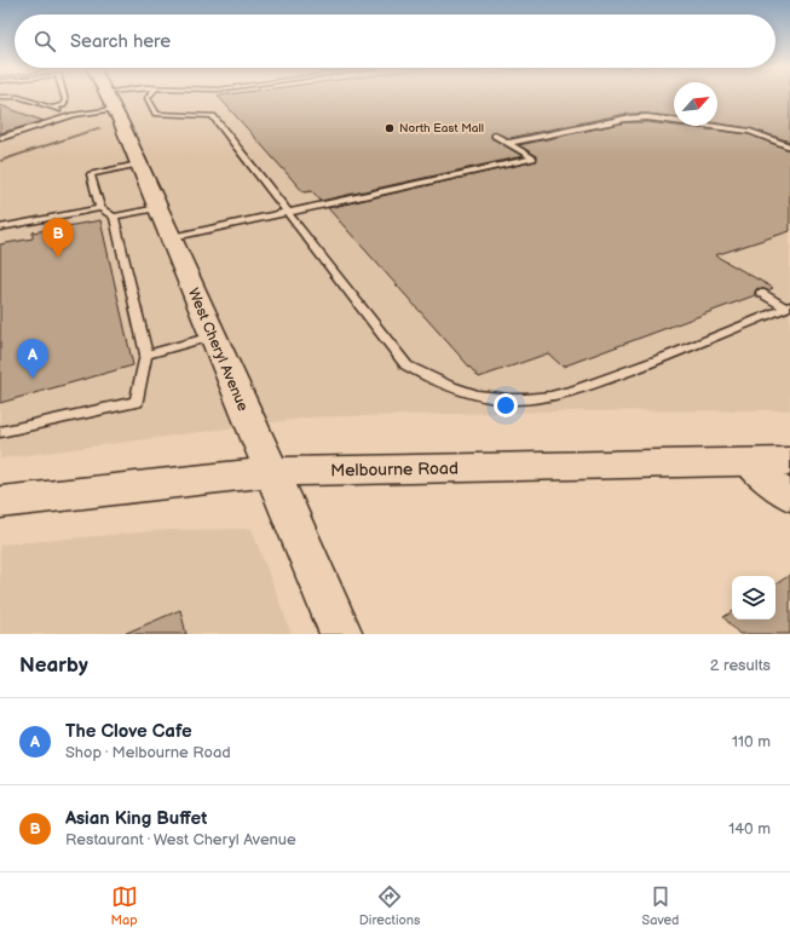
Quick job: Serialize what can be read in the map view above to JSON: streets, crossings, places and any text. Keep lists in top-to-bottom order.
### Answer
{
  "streets": {
    "street": ["West Cheryl Avenue", "Melbourne Road"]
  },
  "crossings": [
    ["West Cheryl Avenue", "Melbourne Road"]
  ],
  "places": ["North East Mall"],
  "north": "top right",
  "page": {
    "search": "Search here",
    "pins": ["B", "A"],
    "heading": ["Nearby", "2 results"],
    "list": [
      {
        "mark": "A",
        "name": "The Clove Cafe",
        "note": "Shop · Melbourne Road",
        "value": "110 m"
      },
      {
        "mark": "B",
        "name": "Asian King Buffet",
        "note": "Restaurant · West Cheryl Avenue",
        "value": "140 m"
      }
    ],
    "nav": ["Map", "Directions", "Saved"]
  }
}
